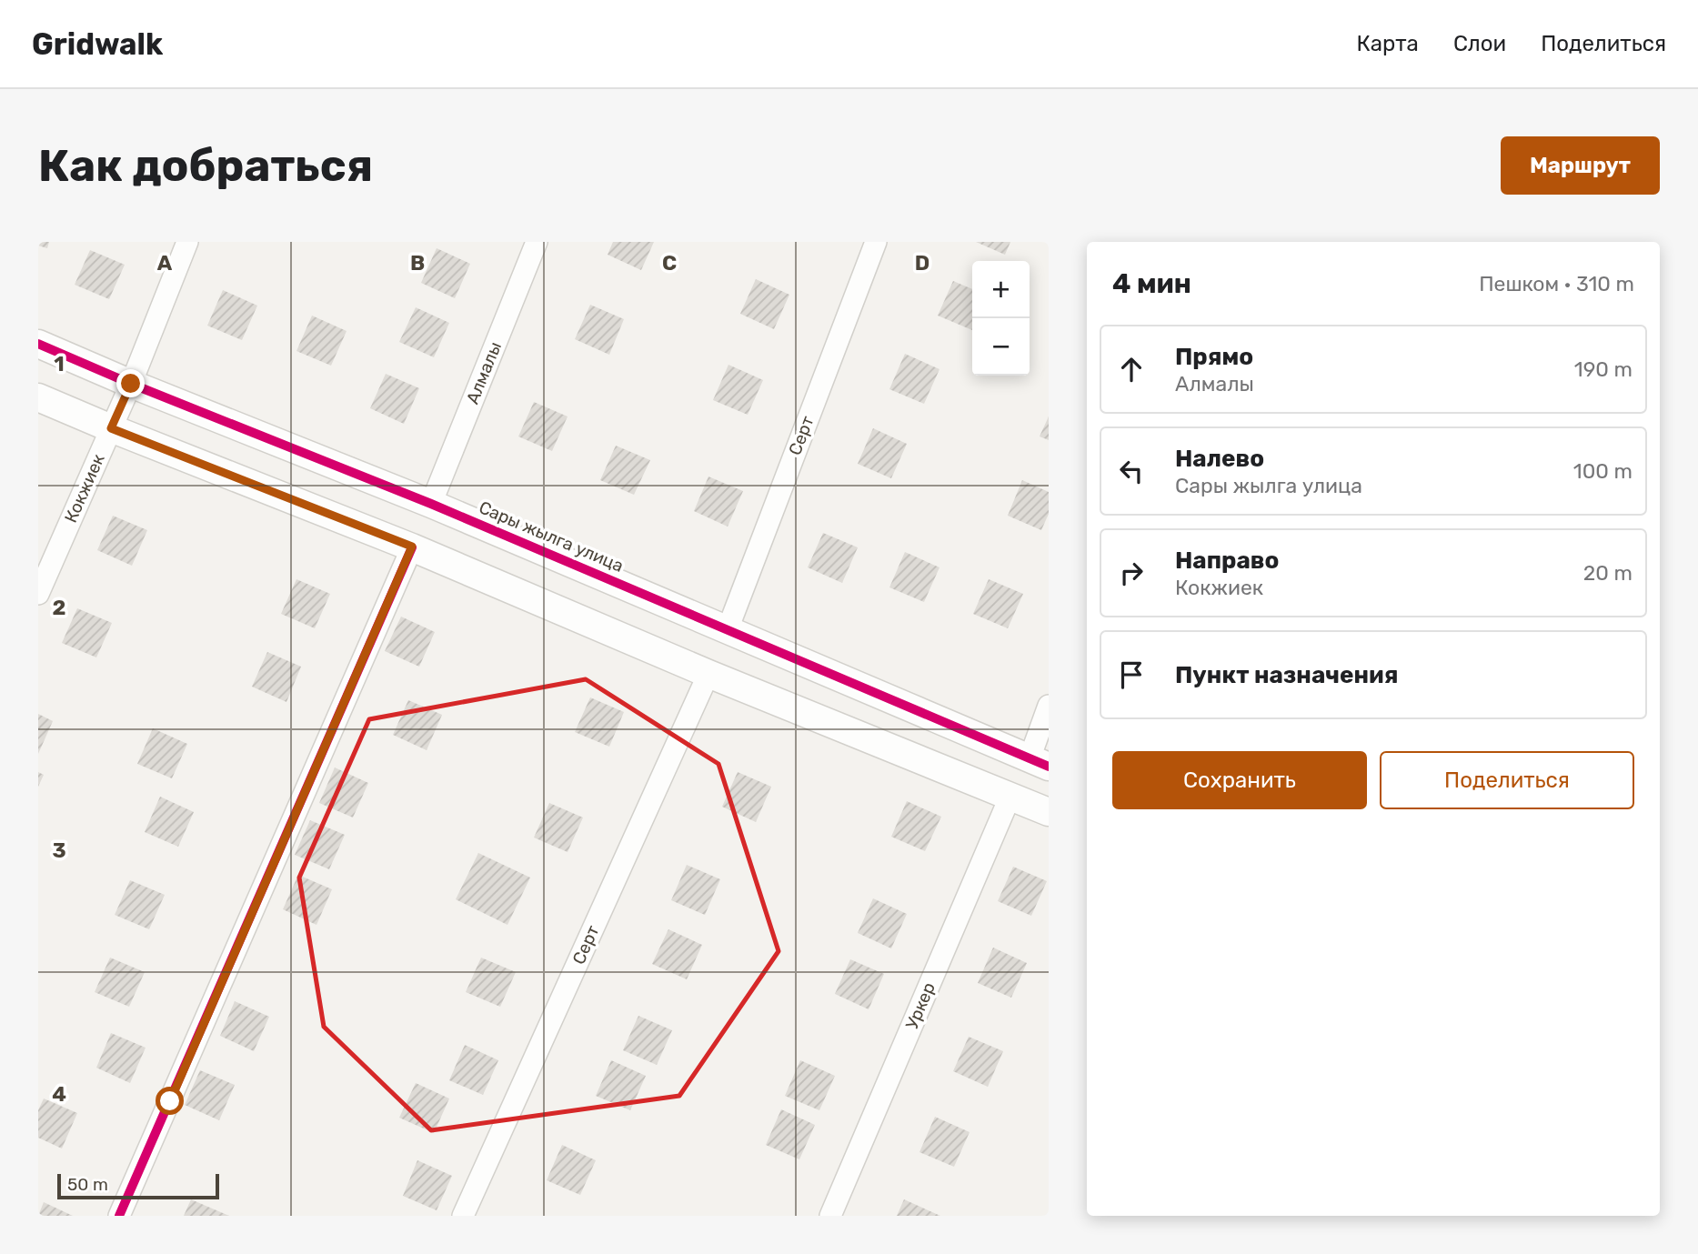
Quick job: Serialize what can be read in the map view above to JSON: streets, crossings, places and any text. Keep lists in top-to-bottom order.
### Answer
{
  "streets": {
    "street": [
      "Алмалы",
      "Серт",
      "Кокжиек",
      "Сары жылга улица",
      "Уркер"
    ]
  },
  "crossings": [
    ["Алмалы", "Сары жылга улица"],
    ["Серт", "Сары жылга улица"],
    ["Кокжиек", "Сары жылга улица"]
  ],
  "scale_bar": "50 m",
  "page": {
    "header": "Gridwalk",
    "nav": ["Карта", "Слои", "Поделиться"],
    "buttons": [
      "Маршрут",
      ["Сохранить", "Поделиться"]
    ],
    "title": "Как добраться",
    "heading": ["4 мин", "Пешком · 310 m"],
    "map_buttons": ["+", "−"],
    "list": [
      ["Прямо", "Алмалы", "190 m"],
      ["Налево", "Сары жылга улица", "100 m"],
      ["Направо", "Кокжиек", "20 m"],
      "Пункт назначения"
    ],
    "scale": "50 m"
  },
  "grid": {
    "columns": [
      "A",
      "B",
      "C",
      "D"
    ],
    "rows": [
      "1",
      "2",
      "3",
      "4"
    ]
  }
}
